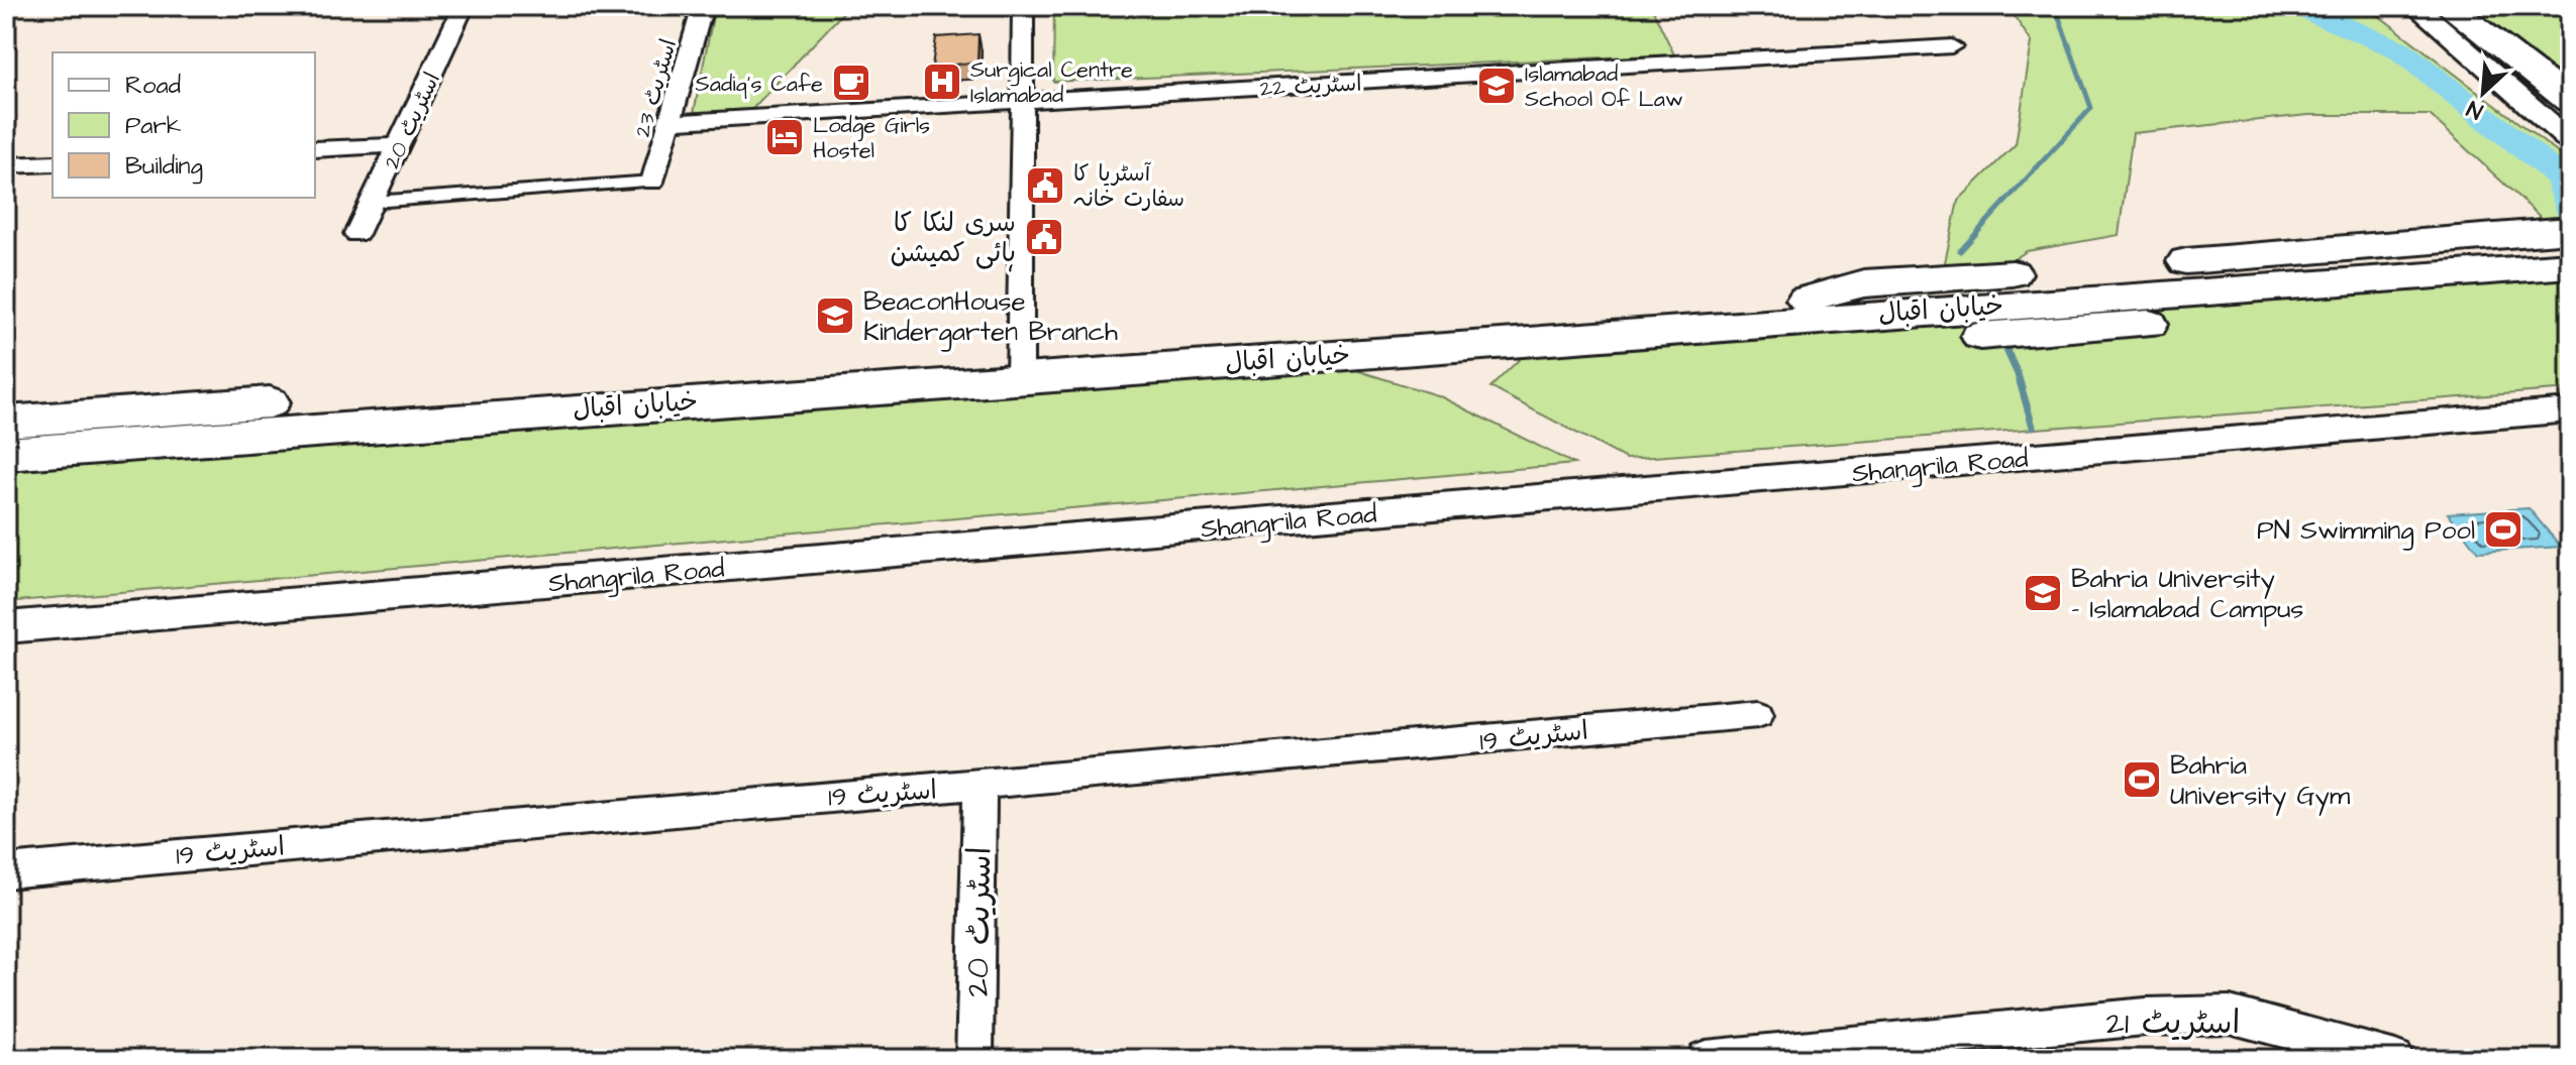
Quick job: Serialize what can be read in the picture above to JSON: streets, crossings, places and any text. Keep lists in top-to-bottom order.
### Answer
{
  "streets": {
    "main road": ["خیابان اقبال"],
    "street": [
      "اسٹریٹ 22",
      "اسٹریٹ 23",
      "اسٹریٹ 20",
      "Shangrila Road",
      "اسٹریٹ 19",
      "اسٹریٹ 21"
    ]
  },
  "crossings": [
    ["اسٹریٹ 22", "اسٹریٹ 23"],
    ["اسٹریٹ 20", "اسٹریٹ 19"]
  ],
  "places": {
    "hospital": ["Surgical Centre Islamabad"],
    "cafe": ["Sadiq's Cafe"],
    "school or university": ["Islamabad School Of Law", "BeaconHouse Kindergarten Branch", "Bahria University - Islamabad Campus"],
    "hotel": ["Lodge Girls Hostel"],
    "public building": ["آسٹریا کا سفارت خانہ", "سری لنکا کا ہائی کمیشن"],
    "sports": ["PN Swimming Pool", "Bahria University Gym"]
  },
  "legend": ["Road", "Park", "Building"],
  "north": "bottom left"
}
